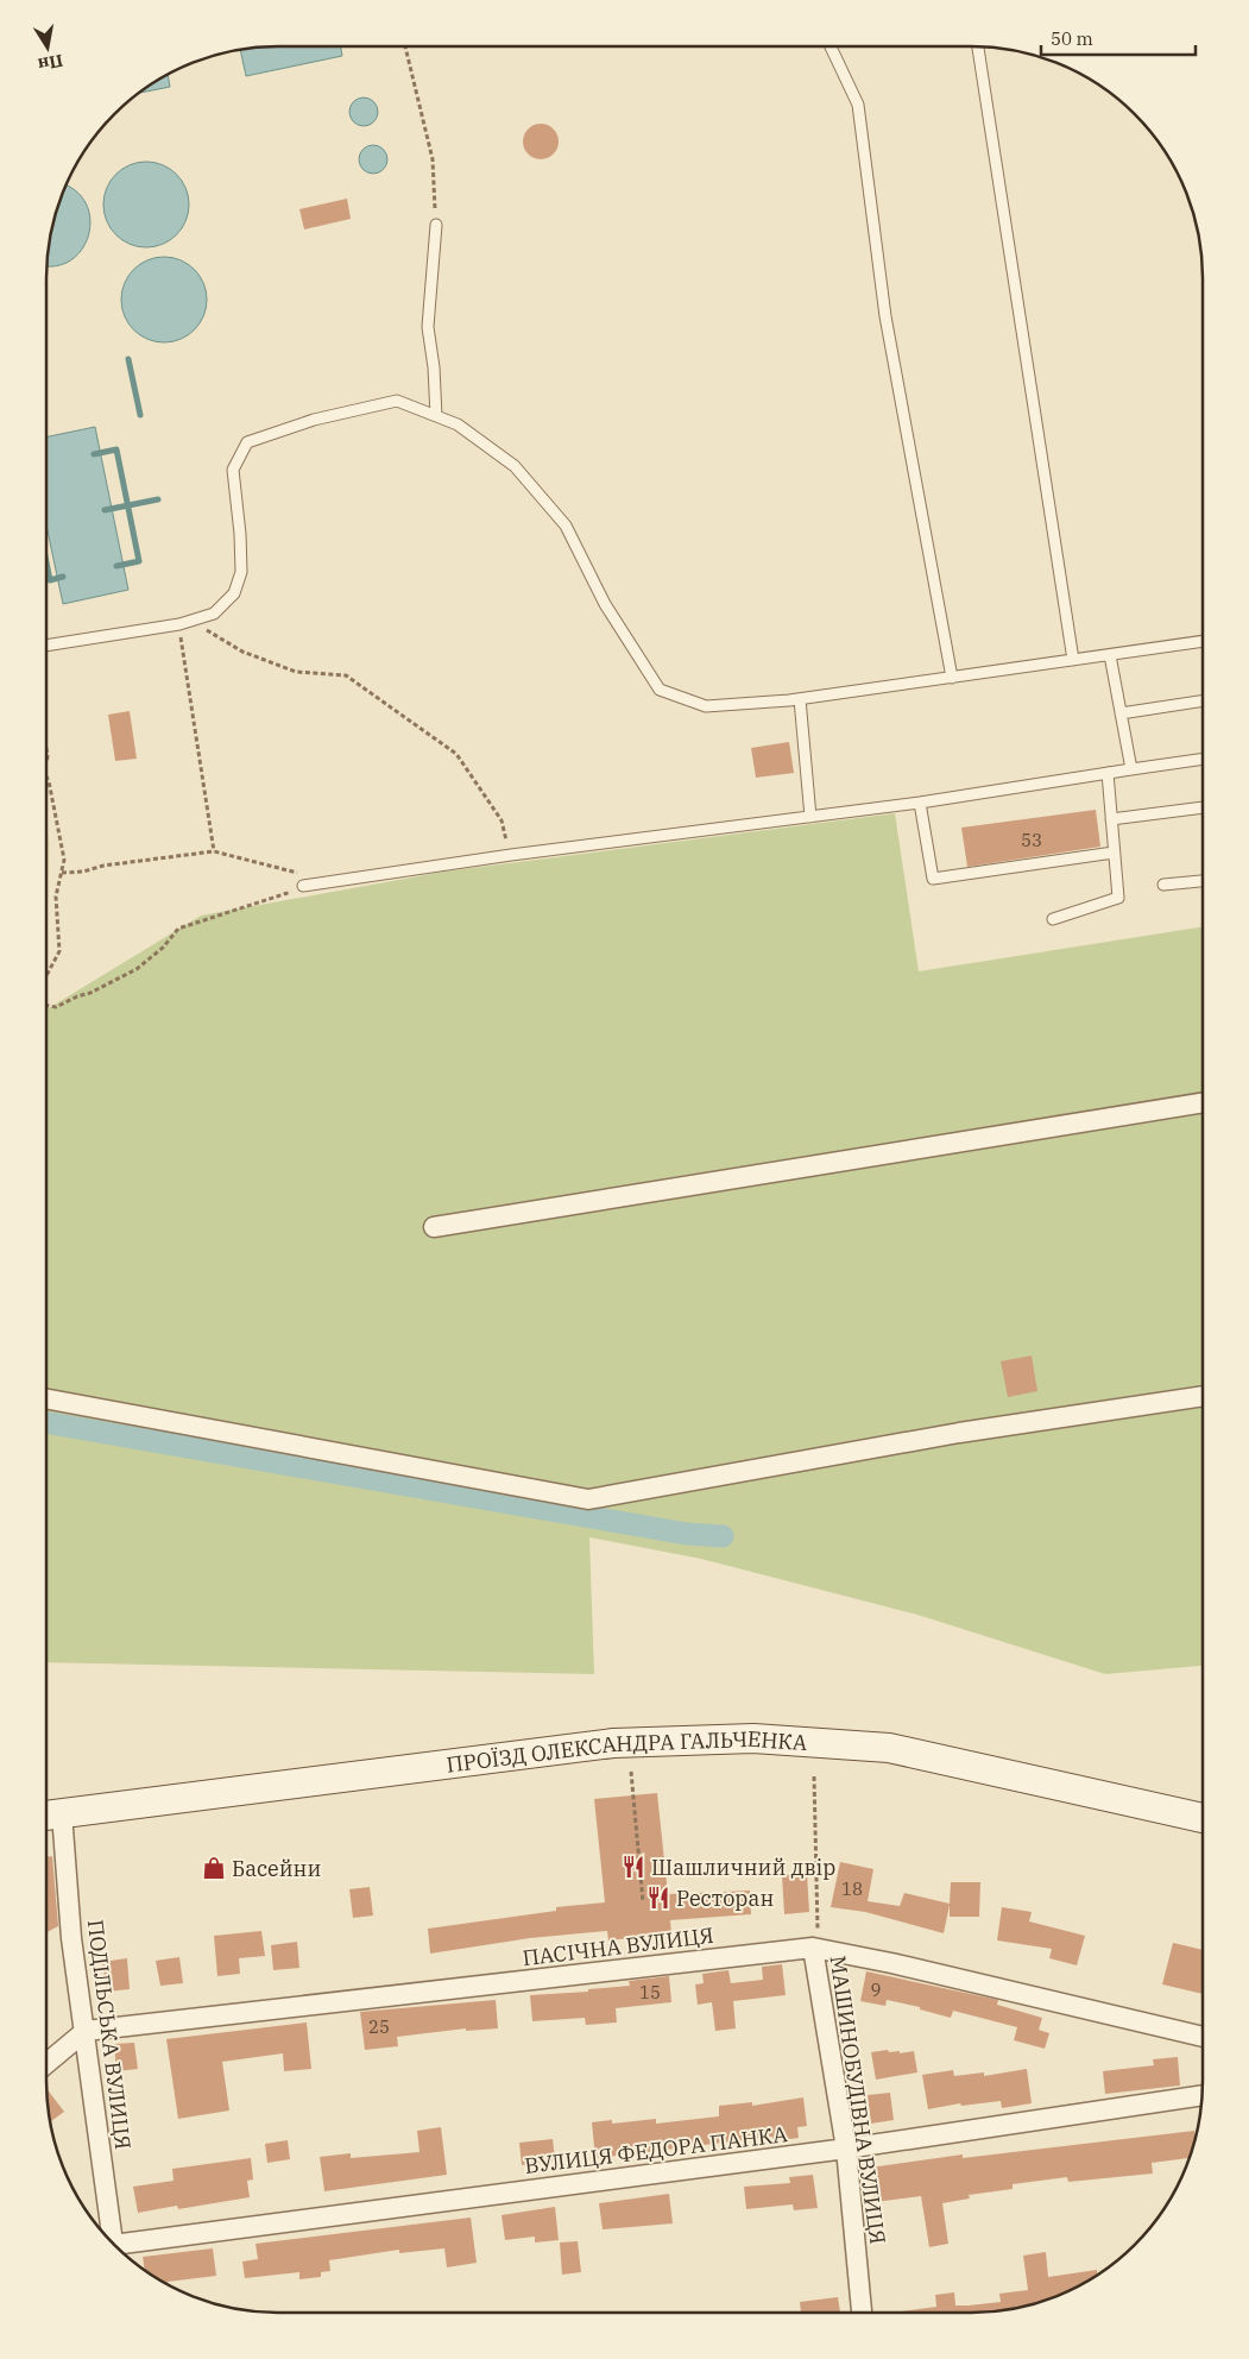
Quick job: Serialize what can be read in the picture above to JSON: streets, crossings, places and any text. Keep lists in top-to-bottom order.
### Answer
{
  "streets": {
    "main road": ["ПРОЇЗД ОЛЕКСАНДРА ГАЛЬЧЕНКА"],
    "street": [
      "ПАСІЧНА ВУЛИЦЯ",
      "ПОДІЛЬСЬКА ВУЛИЦЯ",
      "МАШИНОБУДІВНА ВУЛИЦЯ",
      "ВУЛИЦЯ ФЕДОРА ПАНКА"
    ]
  },
  "crossings": [
    ["ПРОЇЗД ОЛЕКСАНДРА ГАЛЬЧЕНКА", "ПОДІЛЬСЬКА ВУЛИЦЯ"],
    ["ПАСІЧНА ВУЛИЦЯ", "ПОДІЛЬСЬКА ВУЛИЦЯ"],
    ["ПАСІЧНА ВУЛИЦЯ", "МАШИНОБУДІВНА ВУЛИЦЯ"],
    ["МАШИНОБУДІВНА ВУЛИЦЯ", "ВУЛИЦЯ ФЕДОРА ПАНКА"]
  ],
  "places": {
    "restaurant": ["Шашличний двір", "Ресторан"],
    "shop": ["Басейни"]
  },
  "house_numbers": [
    "53",
    "18",
    "9",
    "15",
    "25"
  ],
  "scale_bar": "50 m",
  "north": "bottom"
}
